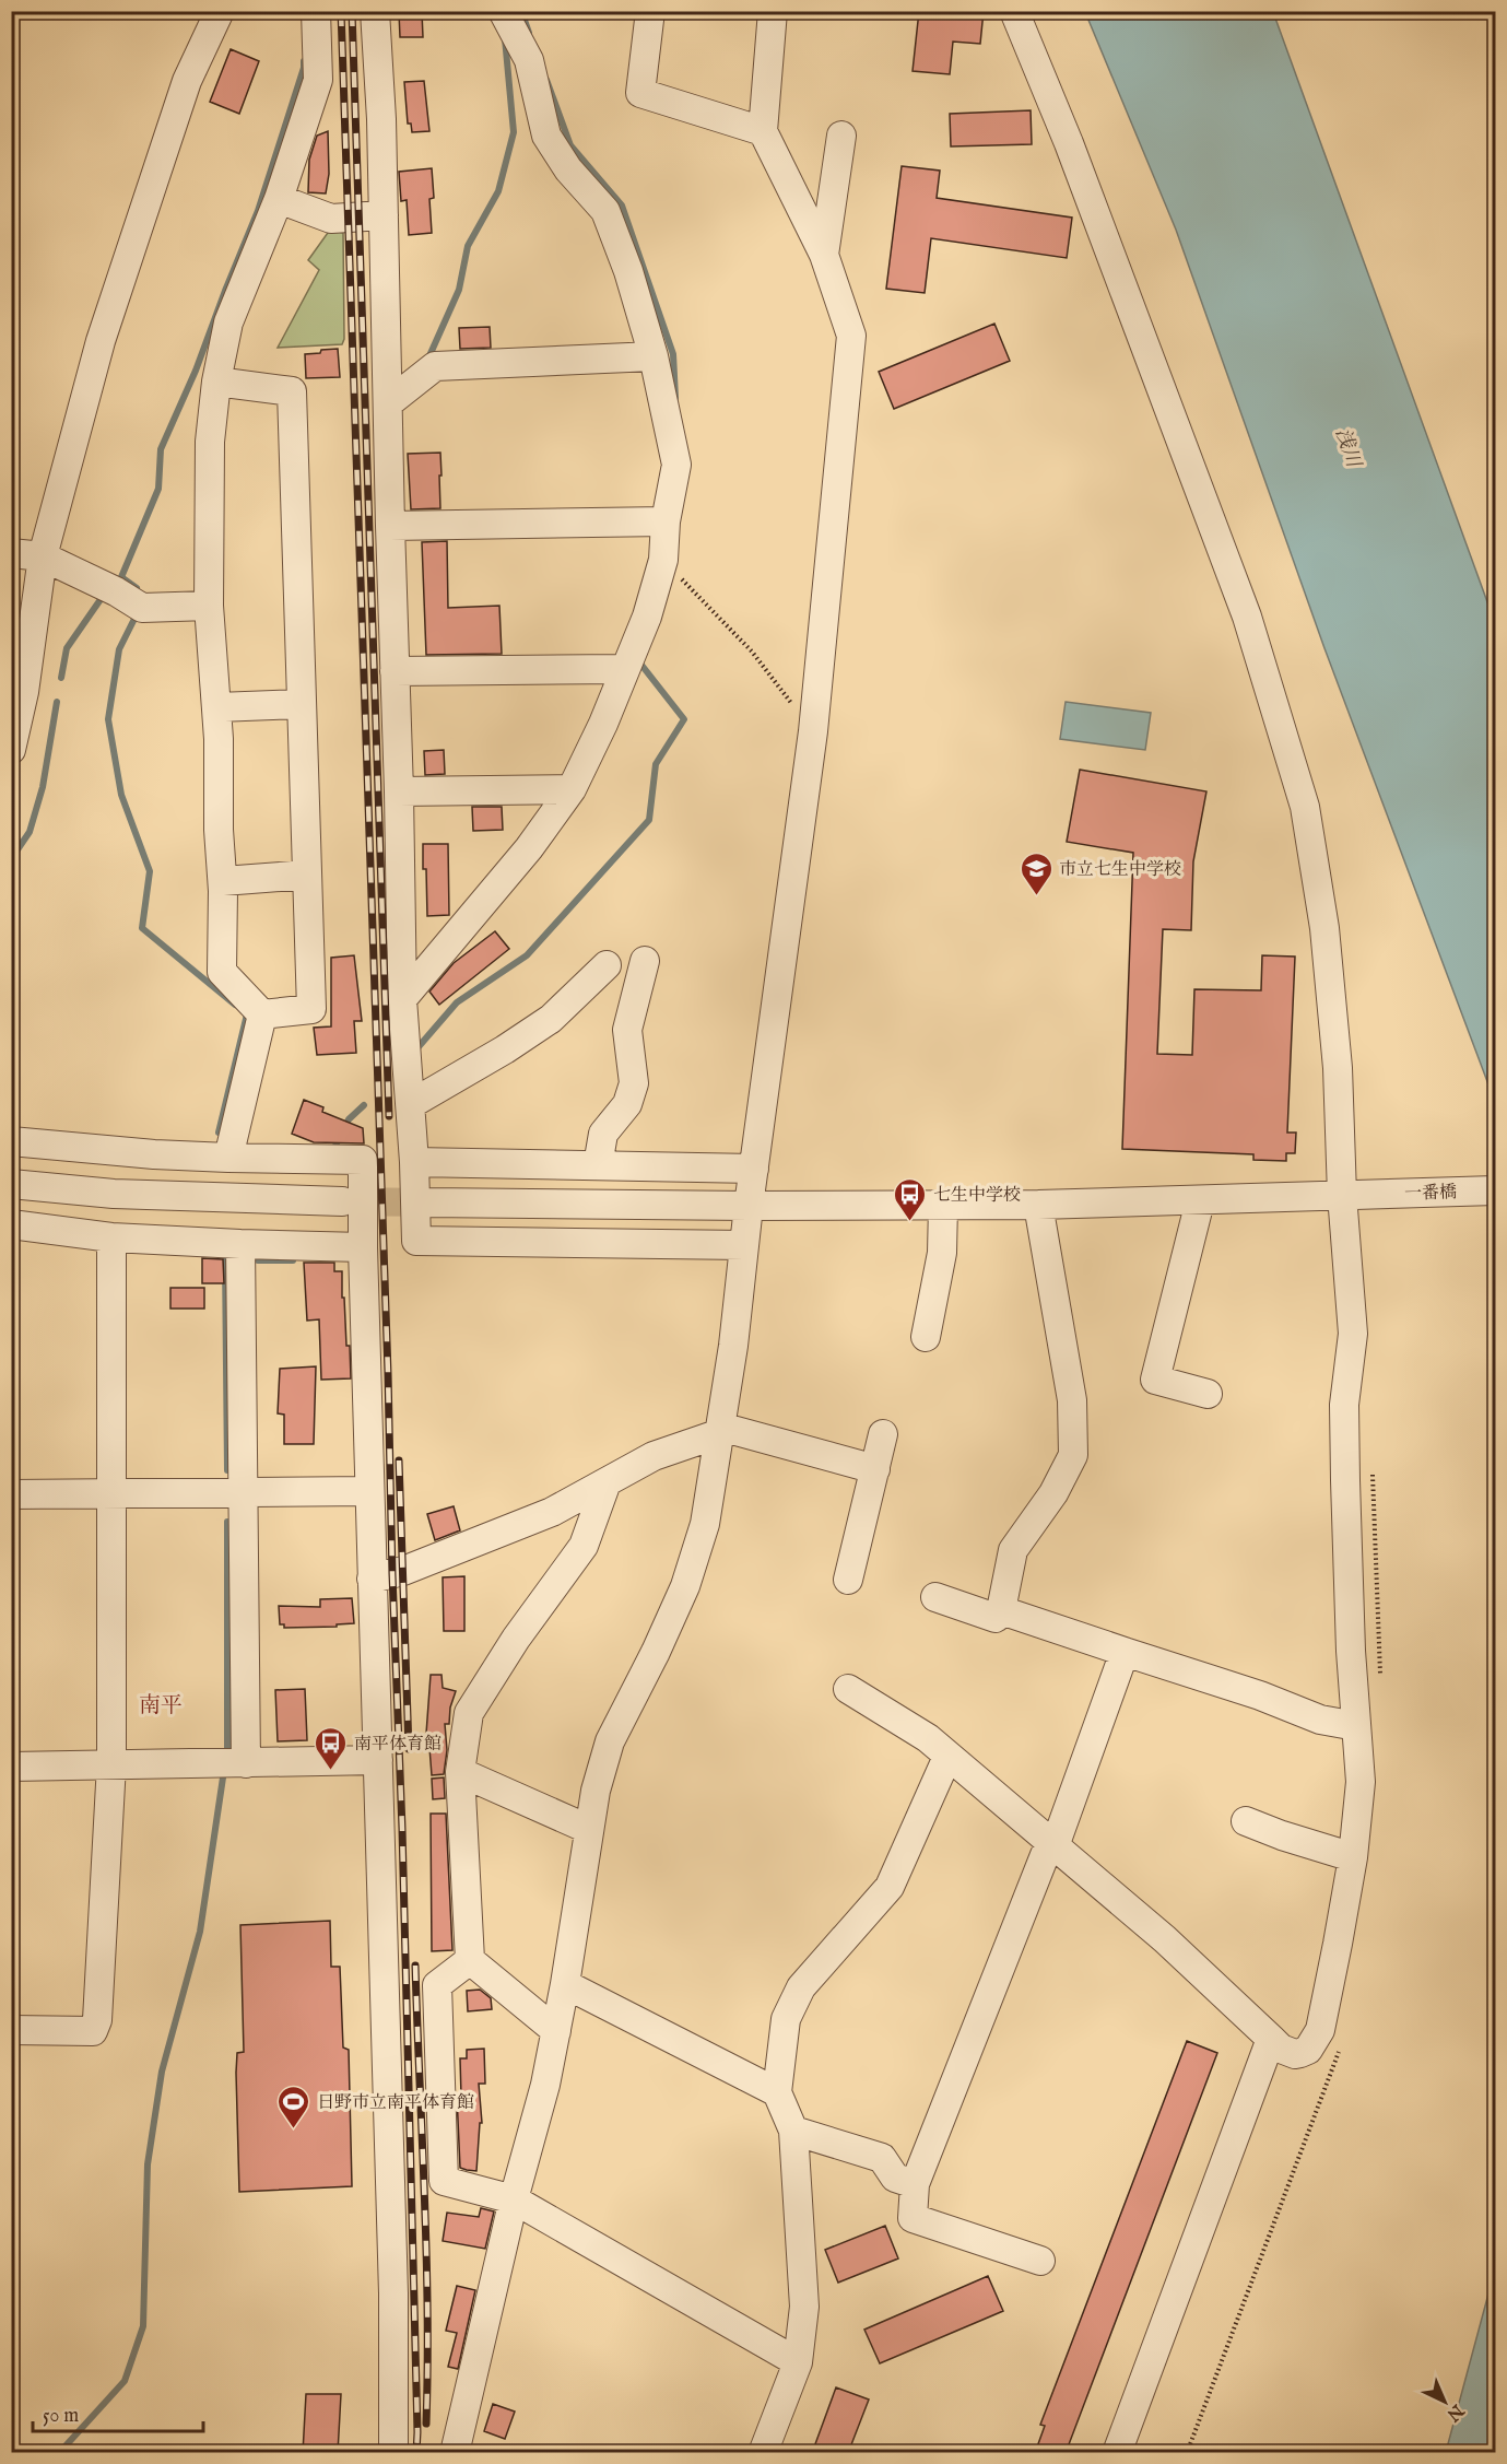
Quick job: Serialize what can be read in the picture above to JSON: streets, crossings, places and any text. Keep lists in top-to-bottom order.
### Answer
{
  "streets": {
    "street": ["一番橋"]
  },
  "districts": ["南平"],
  "water": ["浅川"],
  "places": {
    "school or university": ["市立七生中学校"],
    "bus stop": ["七生中学校", "南平体育館"],
    "sports": ["日野市立南平体育館"]
  },
  "scale_bar": "50 m",
  "north": "bottom right"
}
